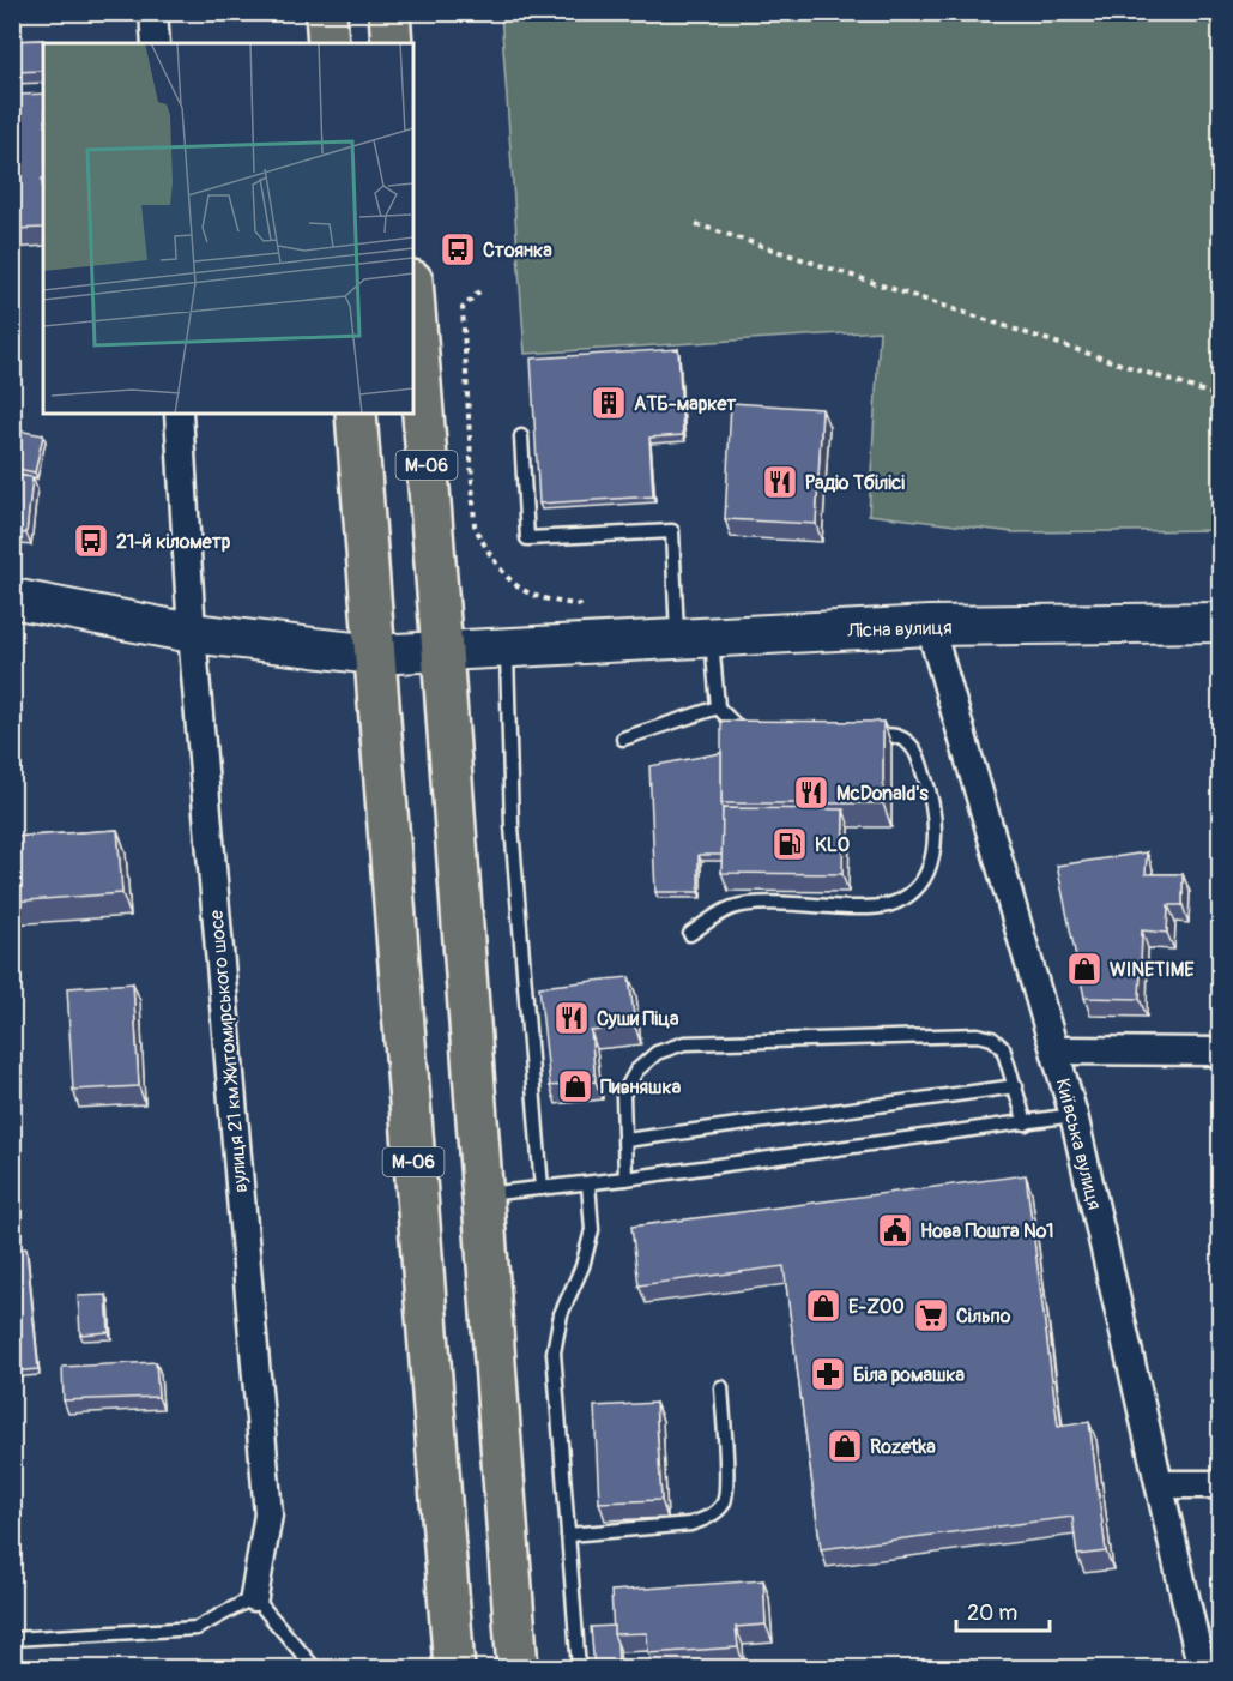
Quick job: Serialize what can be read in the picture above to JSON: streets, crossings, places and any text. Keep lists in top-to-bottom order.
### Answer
{
  "streets": {
    "highway": ["М-06"],
    "main road": ["Лісна вулиця"],
    "street": ["вулиця 21 км Житомирського шосе", "Київська вулиця"]
  },
  "crossings": [
    ["М-06", "Лісна вулиця"],
    ["Лісна вулиця", "вулиця 21 км Житомирського шосе"],
    ["Лісна вулиця", "Київська вулиця"]
  ],
  "places": {
    "bus stop": ["Стоянка", "21-й кілометр"],
    "building": ["АТБ-маркет"],
    "restaurant": ["Радіо Тбілісі", "McDonald's", "Суши Піца"],
    "fuel station": ["KLO"],
    "shop": [
      "WINETIME",
      "Пивняшка",
      "E-ZOO",
      "Rozetka"
    ],
    "public building": ["Нова Пошта №1"],
    "supermarket": ["Сільпо"],
    "pharmacy": ["Біла ромашка"]
  },
  "scale_bar": "20 m"
}
